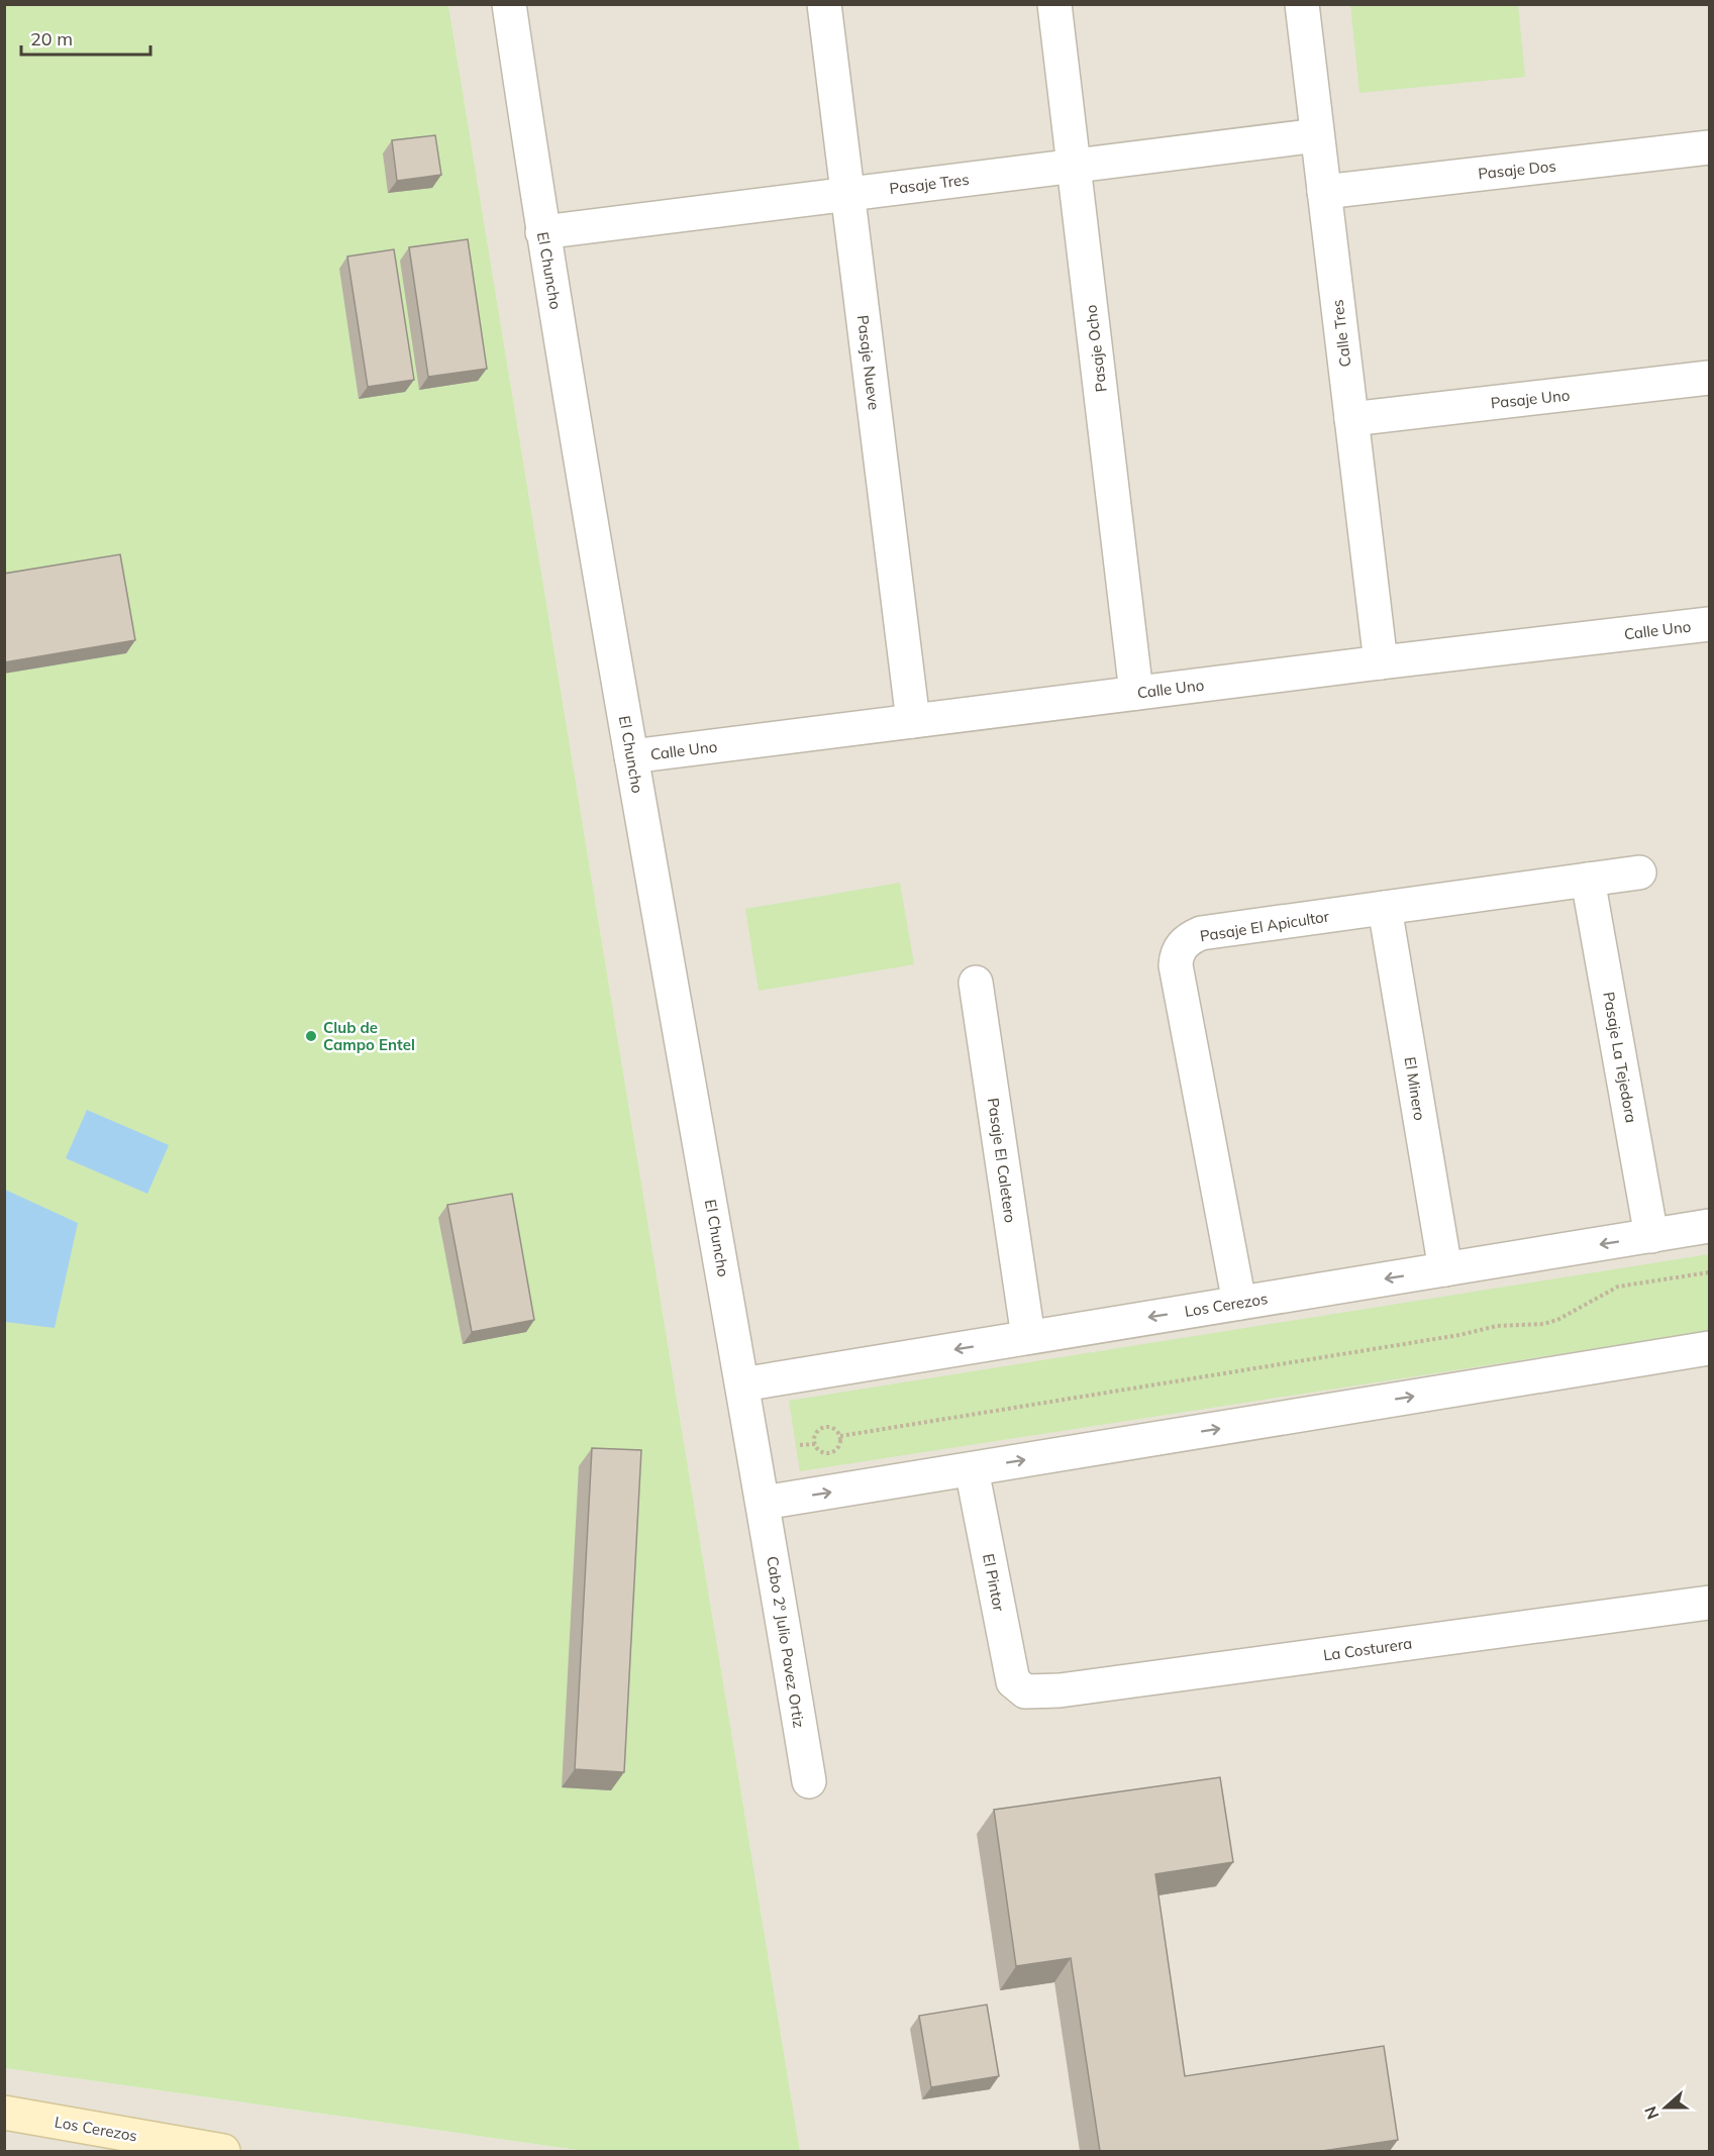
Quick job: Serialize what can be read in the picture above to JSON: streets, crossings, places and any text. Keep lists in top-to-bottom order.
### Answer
{
  "streets": {
    "street": [
      "Pasaje Dos",
      "Pasaje Tres",
      "El Chuncho",
      "Calle Tres",
      "Pasaje Ocho",
      "Pasaje Nueve",
      "Pasaje Uno",
      "Calle Uno",
      "Pasaje El Apicultor",
      "Pasaje La Tejedora",
      "El Minero",
      "Pasaje El Caletero",
      "Los Cerezos",
      "El Pintor",
      "Cabo 2º Julio Pavez Ortiz",
      "La Costurera"
    ]
  },
  "crossings": [
    ["Pasaje Dos", "Calle Tres"],
    ["Pasaje Tres", "El Chuncho"],
    ["Pasaje Tres", "Calle Tres"],
    ["Pasaje Tres", "Pasaje Ocho"],
    ["Pasaje Tres", "Pasaje Nueve"],
    ["El Chuncho", "Calle Uno"],
    ["El Chuncho", "Los Cerezos"],
    ["El Chuncho", "Cabo 2º Julio Pavez Ortiz"],
    ["Calle Tres", "Pasaje Uno"],
    ["Calle Tres", "Calle Uno"],
    ["Pasaje Ocho", "Calle Uno"],
    ["Pasaje Nueve", "Calle Uno"],
    ["Pasaje El Apicultor", "Pasaje La Tejedora"],
    ["Pasaje El Apicultor", "El Minero"],
    ["Pasaje El Apicultor", "Los Cerezos"],
    ["Pasaje La Tejedora", "Los Cerezos"],
    ["El Minero", "Los Cerezos"],
    ["Pasaje El Caletero", "Los Cerezos"],
    ["El Pintor", "La Costurera"]
  ],
  "places": ["Club de Campo Entel"],
  "scale_bar": "20 m",
  "north": "left"
}
